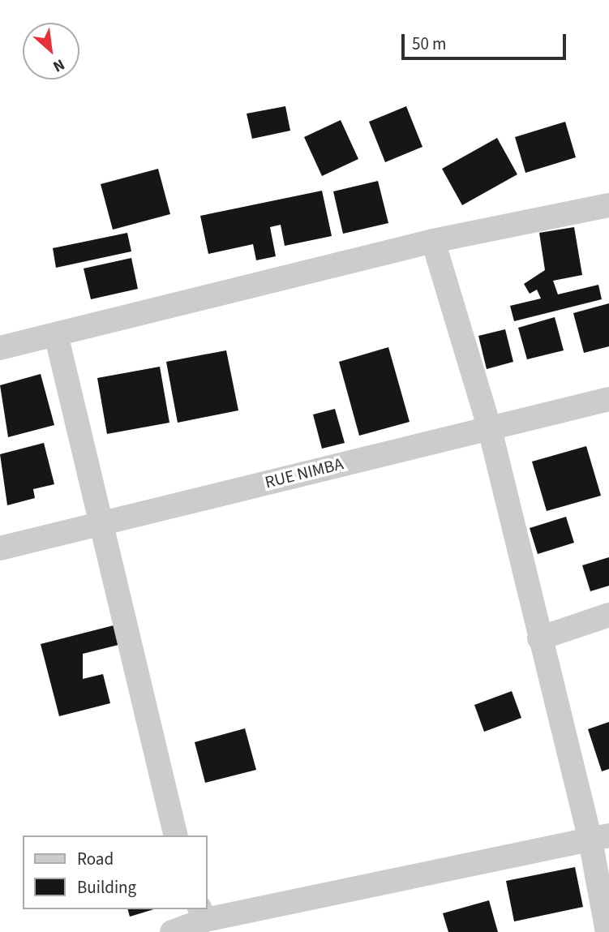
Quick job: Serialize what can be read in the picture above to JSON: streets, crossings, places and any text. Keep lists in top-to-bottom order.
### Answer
{
  "streets": {
    "street": ["RUE NIMBA"]
  },
  "legend": ["Road", "Building"],
  "scale_bar": "50 m",
  "north": "bottom right"
}
